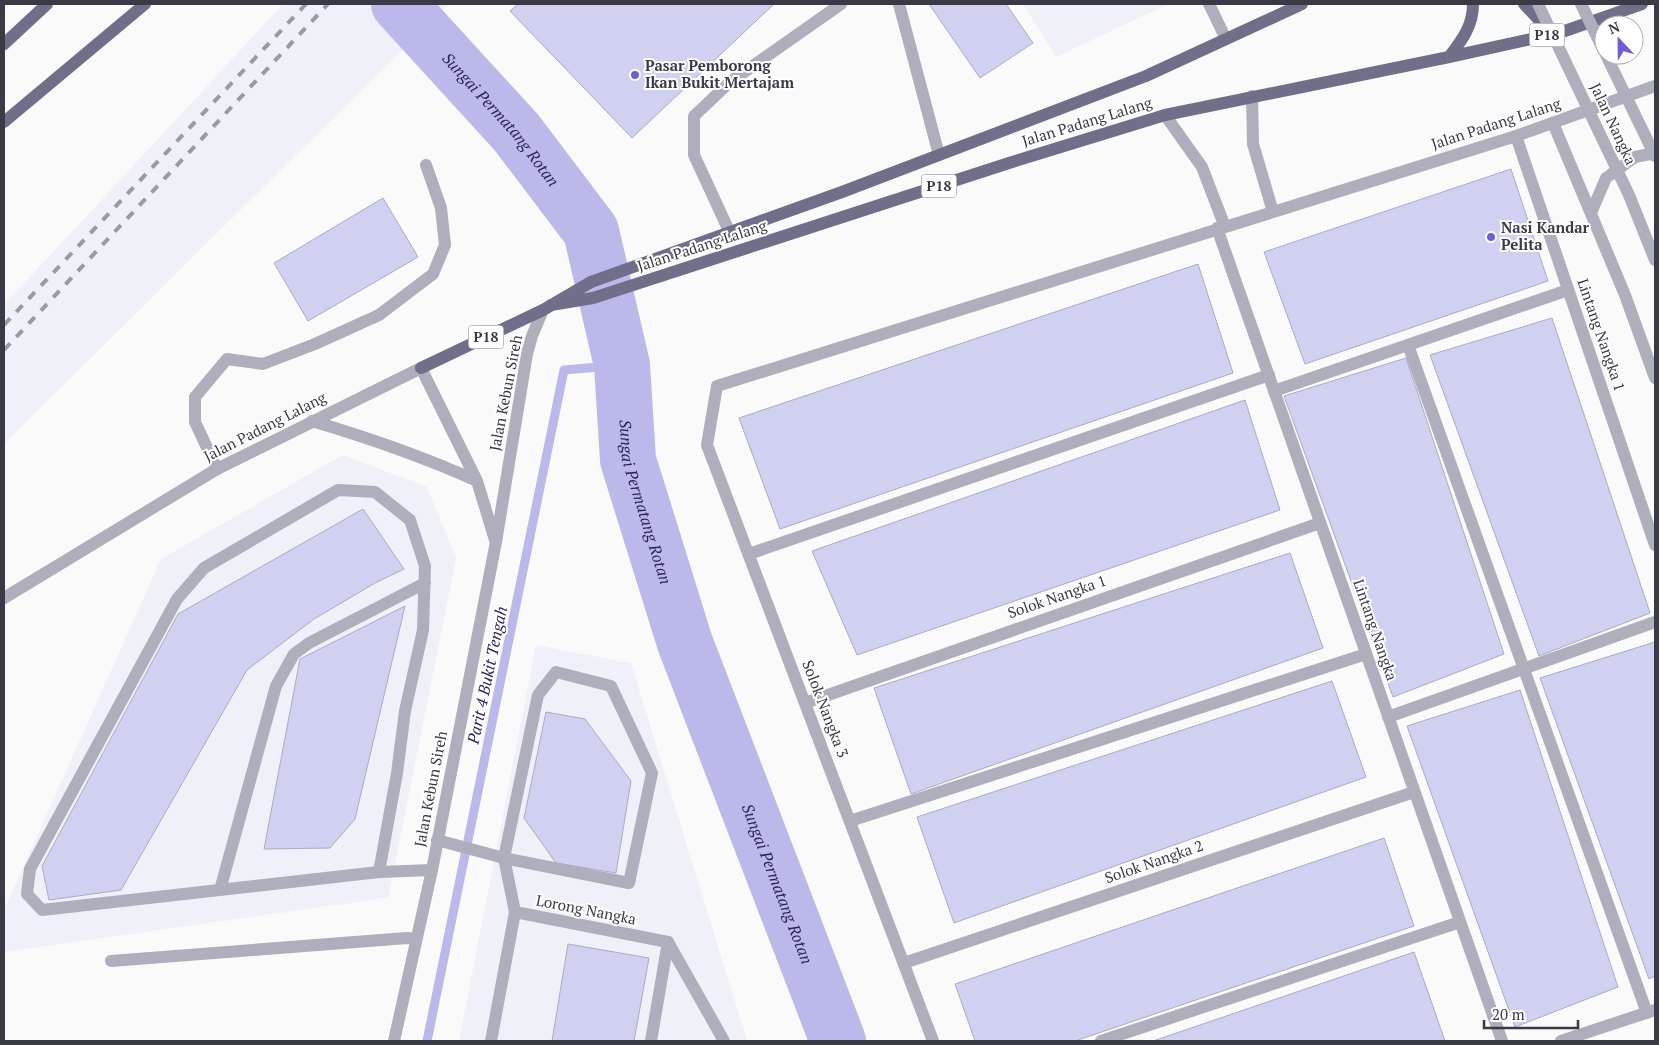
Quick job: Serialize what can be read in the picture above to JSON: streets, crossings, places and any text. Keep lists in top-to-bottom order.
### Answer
{
  "streets": {
    "main road": ["P18", "Jalan Padang Lalang"],
    "street": [
      "Jalan Nangka",
      "Lintang Nangka 1",
      "Jalan Kebun Sireh",
      "Solok Nangka 1",
      "Lintang Nangka",
      "Solok Nangka 3",
      "Solok Nangka 2",
      "Lorong Nangka"
    ]
  },
  "crossings": [
    ["Jalan Padang Lalang", "Lintang Nangka 1"],
    ["Jalan Padang Lalang", "Jalan Kebun Sireh"],
    ["Jalan Padang Lalang", "Lintang Nangka"],
    ["Jalan Padang Lalang", "Solok Nangka 3"],
    ["Solok Nangka 1", "Lintang Nangka"],
    ["Solok Nangka 1", "Solok Nangka 3"],
    ["Lintang Nangka", "Solok Nangka 2"],
    ["Solok Nangka 3", "Solok Nangka 2"]
  ],
  "water": ["Sungai Permatang Rotan", "Parit 4 Bukit Tengah"],
  "places": ["Pasar Pemborong Ikan Bukit Mertajam", "Nasi Kandar Pelita"],
  "scale_bar": "20 m",
  "north": "top"
}
